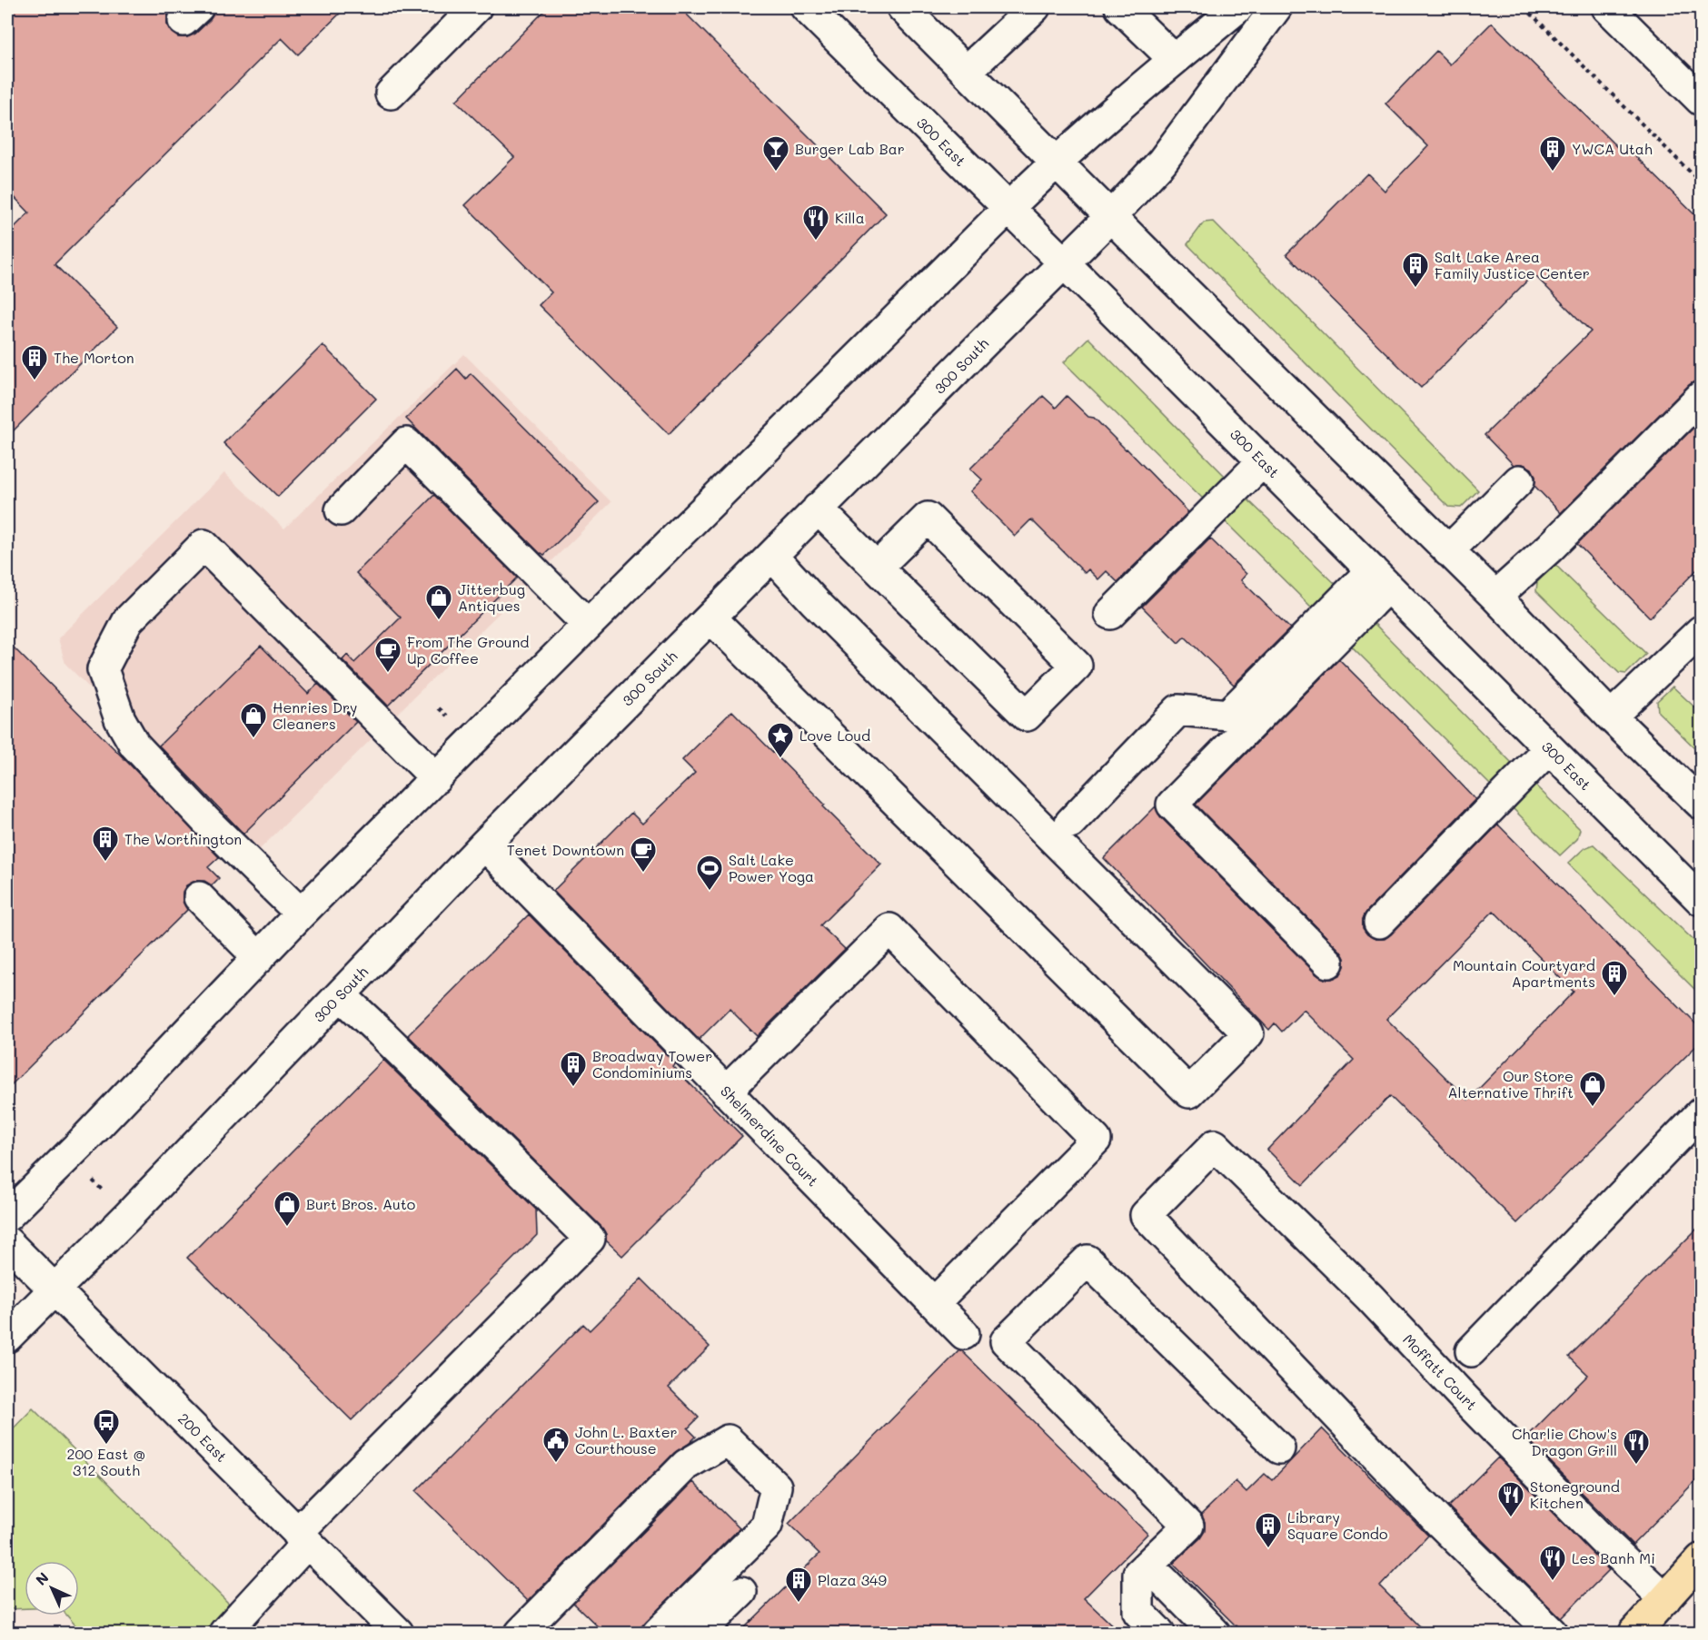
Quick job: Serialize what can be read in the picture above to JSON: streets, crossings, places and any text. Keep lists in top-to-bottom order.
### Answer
{
  "streets": {
    "street": [
      "300 East",
      "300 South",
      "Shelmerdine Court",
      "Moffatt Court",
      "200 East"
    ]
  },
  "crossings": [
    ["300 East", "300 South"],
    ["300 South", "Shelmerdine Court"],
    ["300 South", "200 East"]
  ],
  "places": {
    "bar": ["Burger Lab Bar"],
    "building": [
      "YWCA Utah",
      "Salt Lake Area Family Justice Center",
      "The Morton",
      "The Worthington",
      "Mountain Courtyard Apartments",
      "Broadway Tower Condominiums",
      "Library Square Condo",
      "Plaza 349"
    ],
    "restaurant": [
      "Killa",
      "Charlie Chow's Dragon Grill",
      "Stoneground Kitchen",
      "Les Banh Mi"
    ],
    "shop": [
      "Jitterbug Antiques",
      "Henries Dry Cleaners",
      "Our Store Alternative Thrift",
      "Burt Bros. Auto"
    ],
    "cafe": ["From The Ground Up Coffee", "Tenet Downtown"],
    "place": ["Love Loud"],
    "sports": ["Salt Lake Power Yoga"],
    "bus stop": ["200 East @ 312 South"],
    "public building": ["John L. Baxter Courthouse"]
  },
  "north": "top left"
}
